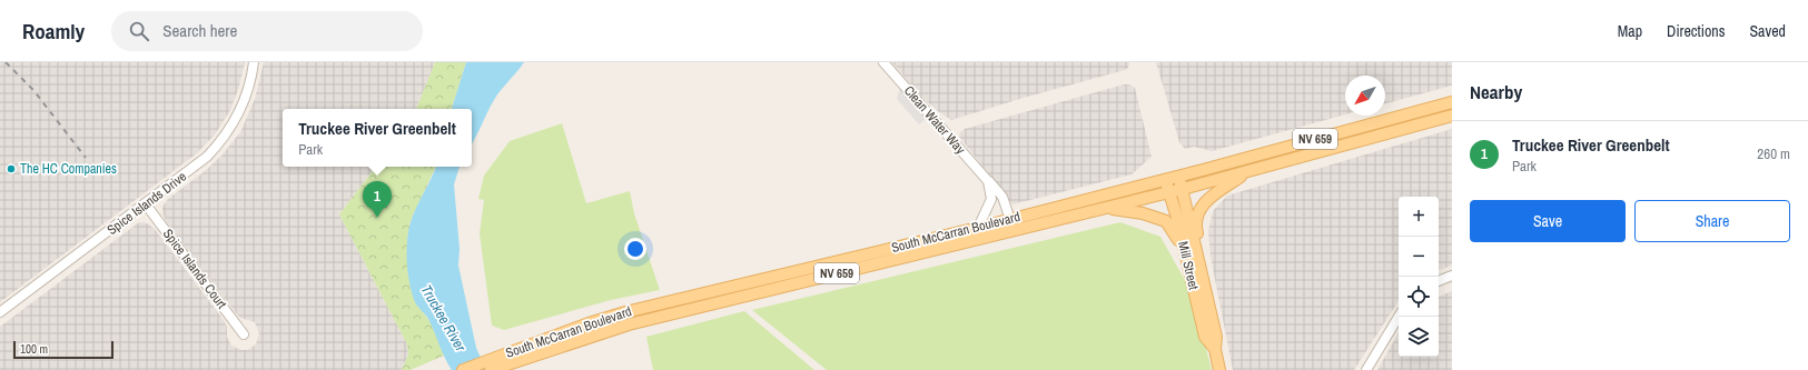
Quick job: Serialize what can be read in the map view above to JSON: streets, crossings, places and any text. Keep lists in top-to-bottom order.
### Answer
{
  "streets": {
    "main road": ["NV 659", "South McCarran Boulevard", "Mill Street"],
    "street": ["Clean Water Way", "Spice Islands Drive", "Spice Islands Court"]
  },
  "crossings": [
    ["Clean Water Way", "South McCarran Boulevard"],
    ["Spice Islands Drive", "Spice Islands Court"],
    ["South McCarran Boulevard", "Mill Street"]
  ],
  "water": ["Truckee River"],
  "places": ["The HC Companies"],
  "scale_bar": "100 m",
  "north": "bottom left",
  "page": {
    "header": "Roamly",
    "search": "Search here",
    "nav": ["Map", "Directions", "Saved"],
    "heading": "Nearby",
    "popup": ["Truckee River Greenbelt", "Park"],
    "list": [
      {
        "mark": "1",
        "name": "Truckee River Greenbelt",
        "note": "Park",
        "value": "260 m"
      }
    ],
    "pins": "1",
    "buttons": ["Save", "Share"],
    "map_buttons": ["+", "−"],
    "scale": "100 m"
  }
}
